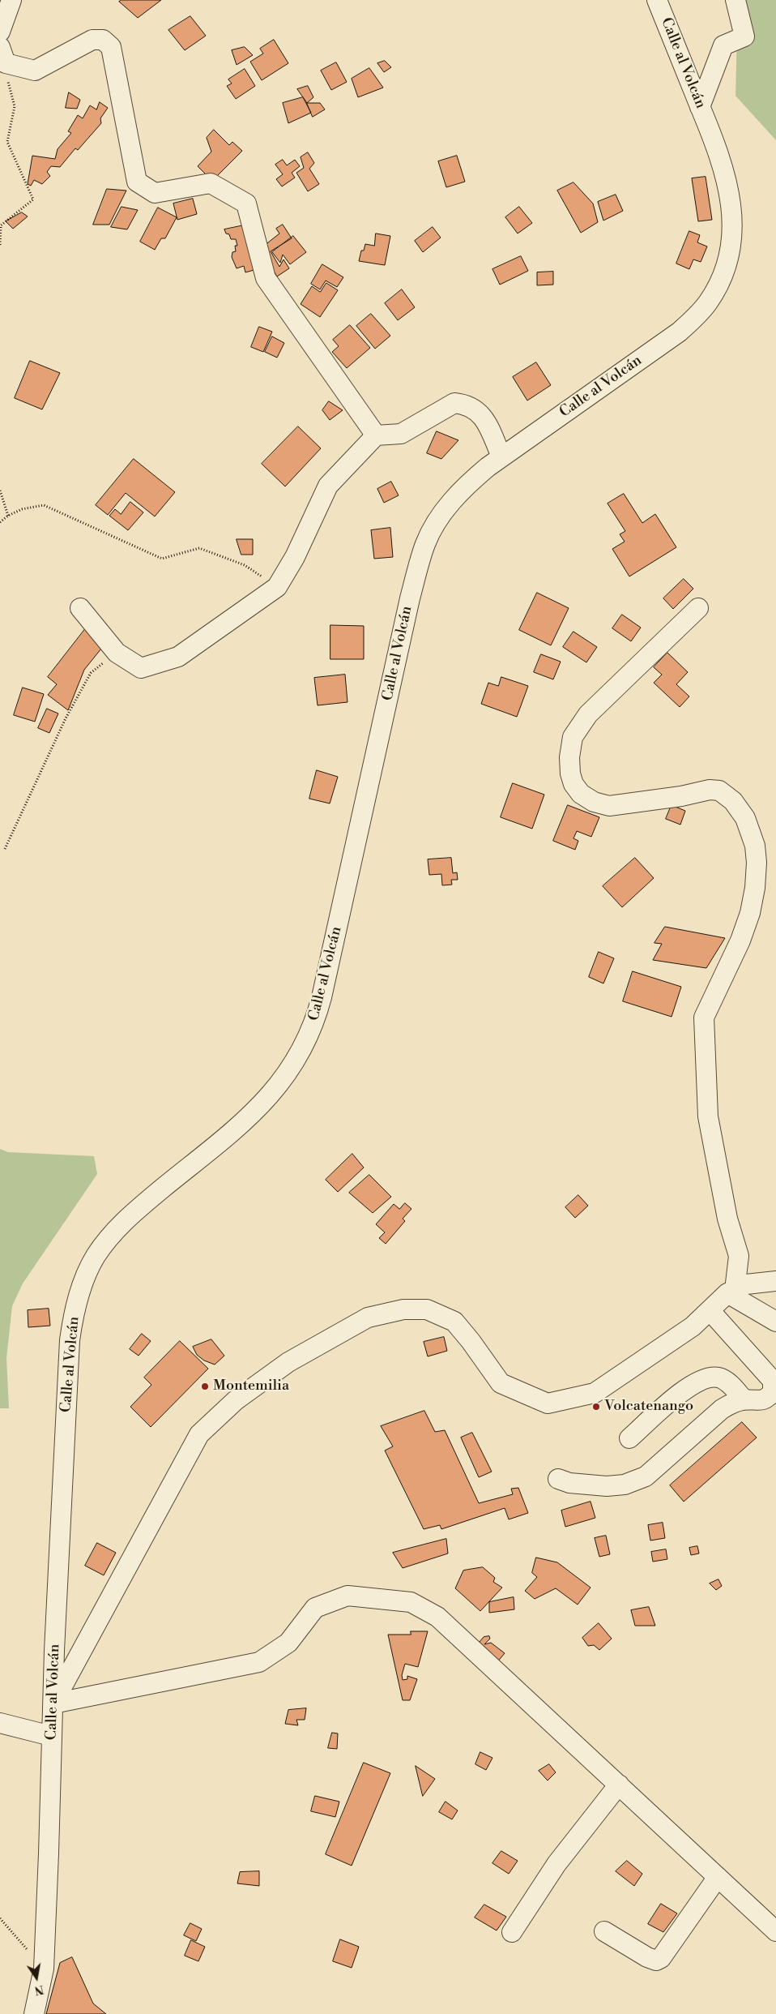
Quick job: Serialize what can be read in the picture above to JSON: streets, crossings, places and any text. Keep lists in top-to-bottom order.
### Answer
{
  "streets": {
    "street": ["Calle al Volcán"]
  },
  "places": ["Montemilia", "Volcatenango"],
  "north": "bottom"
}
